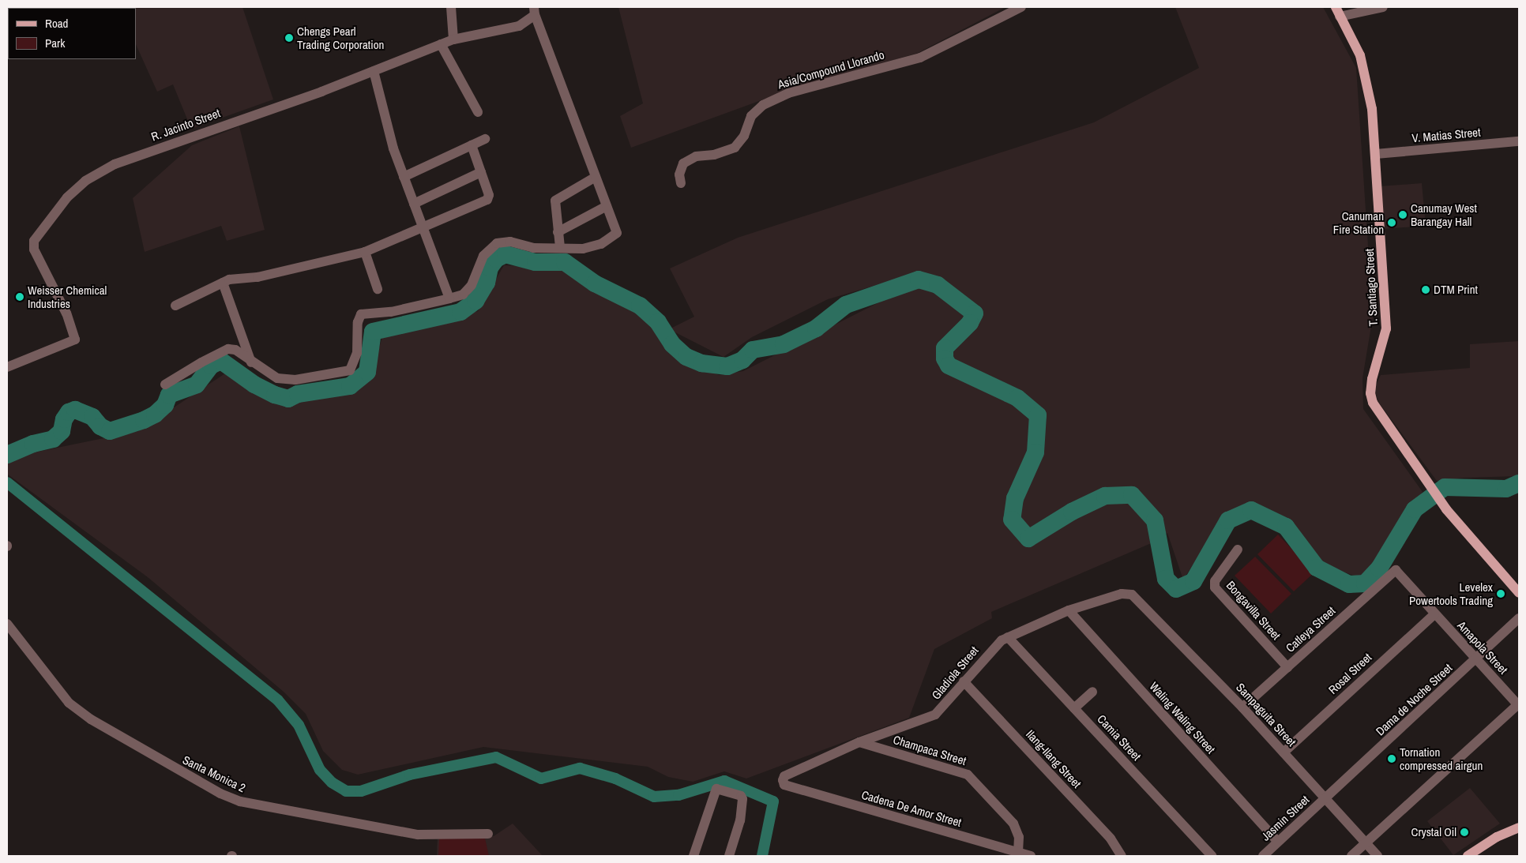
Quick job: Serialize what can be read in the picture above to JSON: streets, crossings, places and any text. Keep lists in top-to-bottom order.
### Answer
{
  "streets": {
    "main road": ["T. Santiago Street"],
    "street": [
      "Asia/Compound Llorando",
      "R. Jacinto Street",
      "V. Matias Street",
      "Bongavilla Street",
      "Catleya Street",
      "Amapola Street",
      "Gladiola Street",
      "Rosal Street",
      "Dama de Noche Street",
      "Sampaguita Street",
      "Waling Waling Street",
      "Camia Street",
      "Champaca Street",
      "Ilang-Ilang Street",
      "Santa Monica 2",
      "Cadena De Amor Street",
      "Jasmin Street"
    ]
  },
  "crossings": [
    ["V. Matias Street", "T. Santiago Street"],
    ["Bongavilla Street", "Catleya Street"],
    ["Catleya Street", "Amapola Street"],
    ["Catleya Street", "Sampaguita Street"],
    ["Amapola Street", "Rosal Street"],
    ["Amapola Street", "Dama de Noche Street"],
    ["Gladiola Street", "Sampaguita Street"],
    ["Gladiola Street", "Waling Waling Street"],
    ["Gladiola Street", "Camia Street"],
    ["Gladiola Street", "Champaca Street"],
    ["Gladiola Street", "Ilang-Ilang Street"],
    ["Gladiola Street", "Cadena De Amor Street"],
    ["Rosal Street", "Sampaguita Street"],
    ["Dama de Noche Street", "Sampaguita Street"],
    ["Dama de Noche Street", "Jasmin Street"],
    ["Sampaguita Street", "Jasmin Street"],
    ["Waling Waling Street", "Jasmin Street"],
    ["Champaca Street", "Cadena De Amor Street"]
  ],
  "places": [
    "Chengs Pearl Trading Corporation",
    "Canumay West Barangay Hall",
    "Canuman Fire Station",
    "DTM Print",
    "Weisser Chemical Industries",
    "Levelex Powertools Trading",
    "Tornation compressed airgun",
    "Crystal Oil"
  ],
  "legend": ["Road", "Park"]
}
